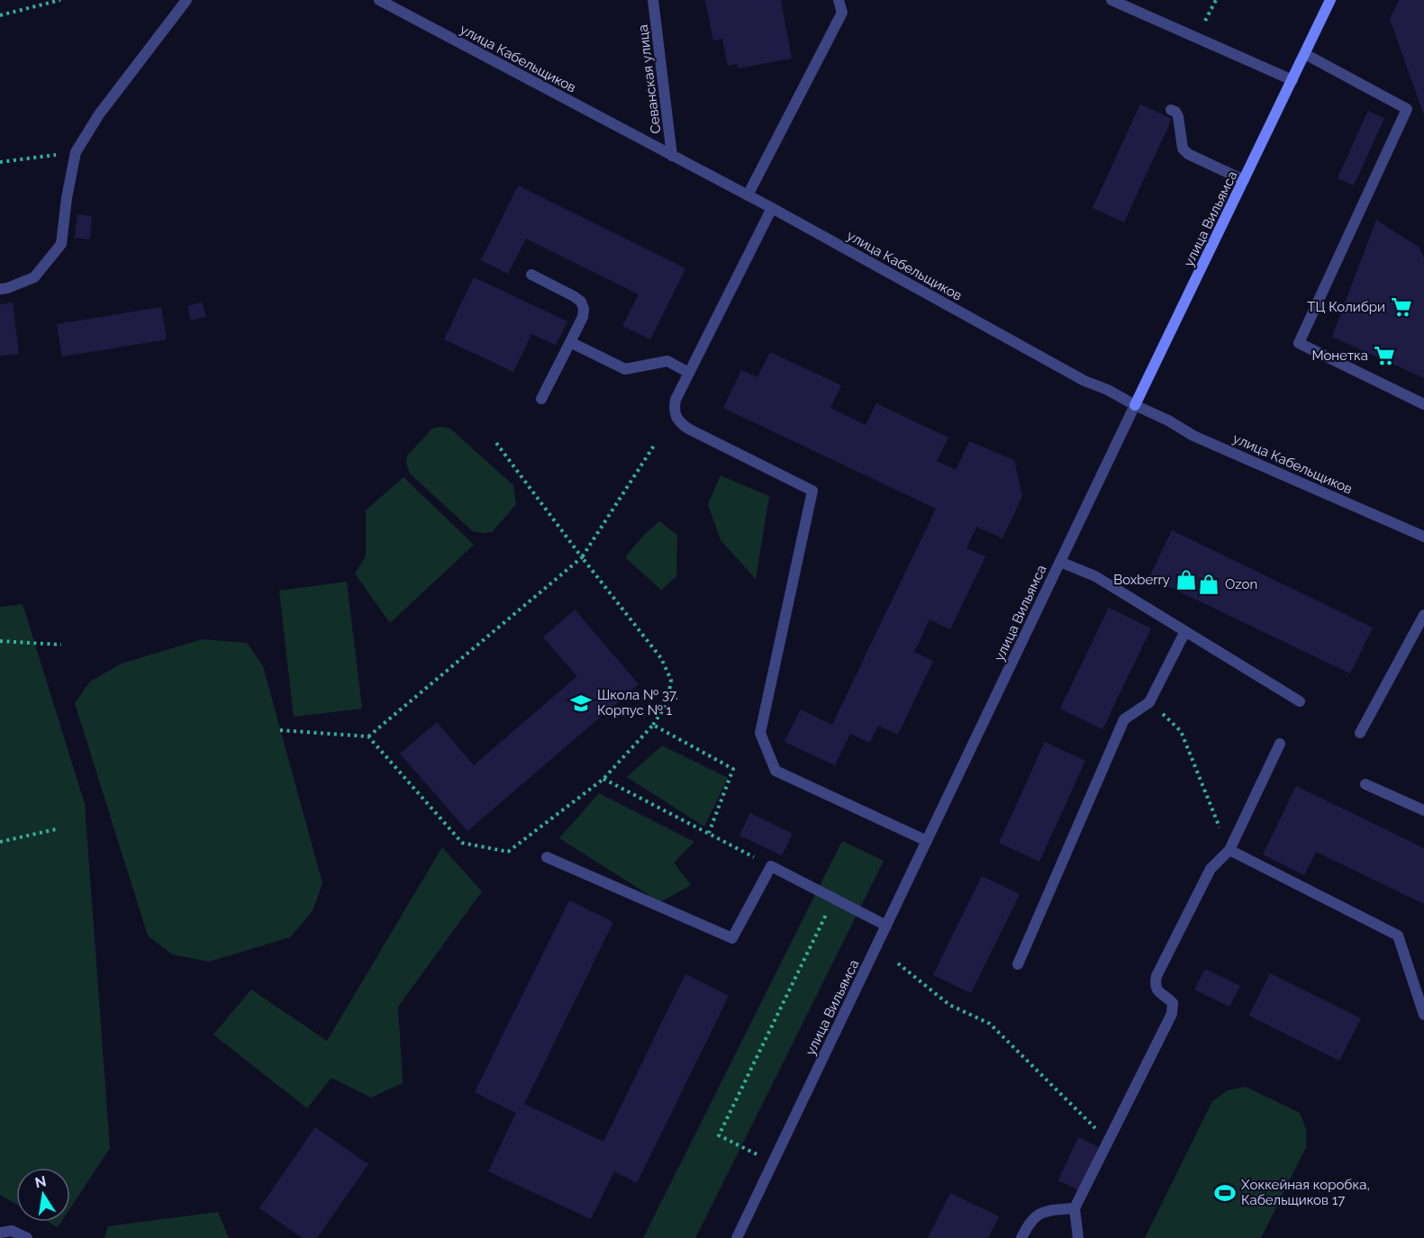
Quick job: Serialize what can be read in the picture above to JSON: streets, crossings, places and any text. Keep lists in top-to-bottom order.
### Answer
{
  "streets": {
    "street": ["улица Кабельщиков", "Севанская улица", "улица Вильямса"]
  },
  "crossings": [
    ["улица Кабельщиков", "Севанская улица"],
    ["улица Кабельщиков", "улица Вильямса"]
  ],
  "places": {
    "supermarket": ["ТЦ Колибри", "Монетка"],
    "shop": ["Boxberry", "Ozon"],
    "school or university": ["Школа № 37. Корпус № 1"],
    "sports": ["Хоккейная коробка, Кабельщиков 17"]
  },
  "north": "top"
}
